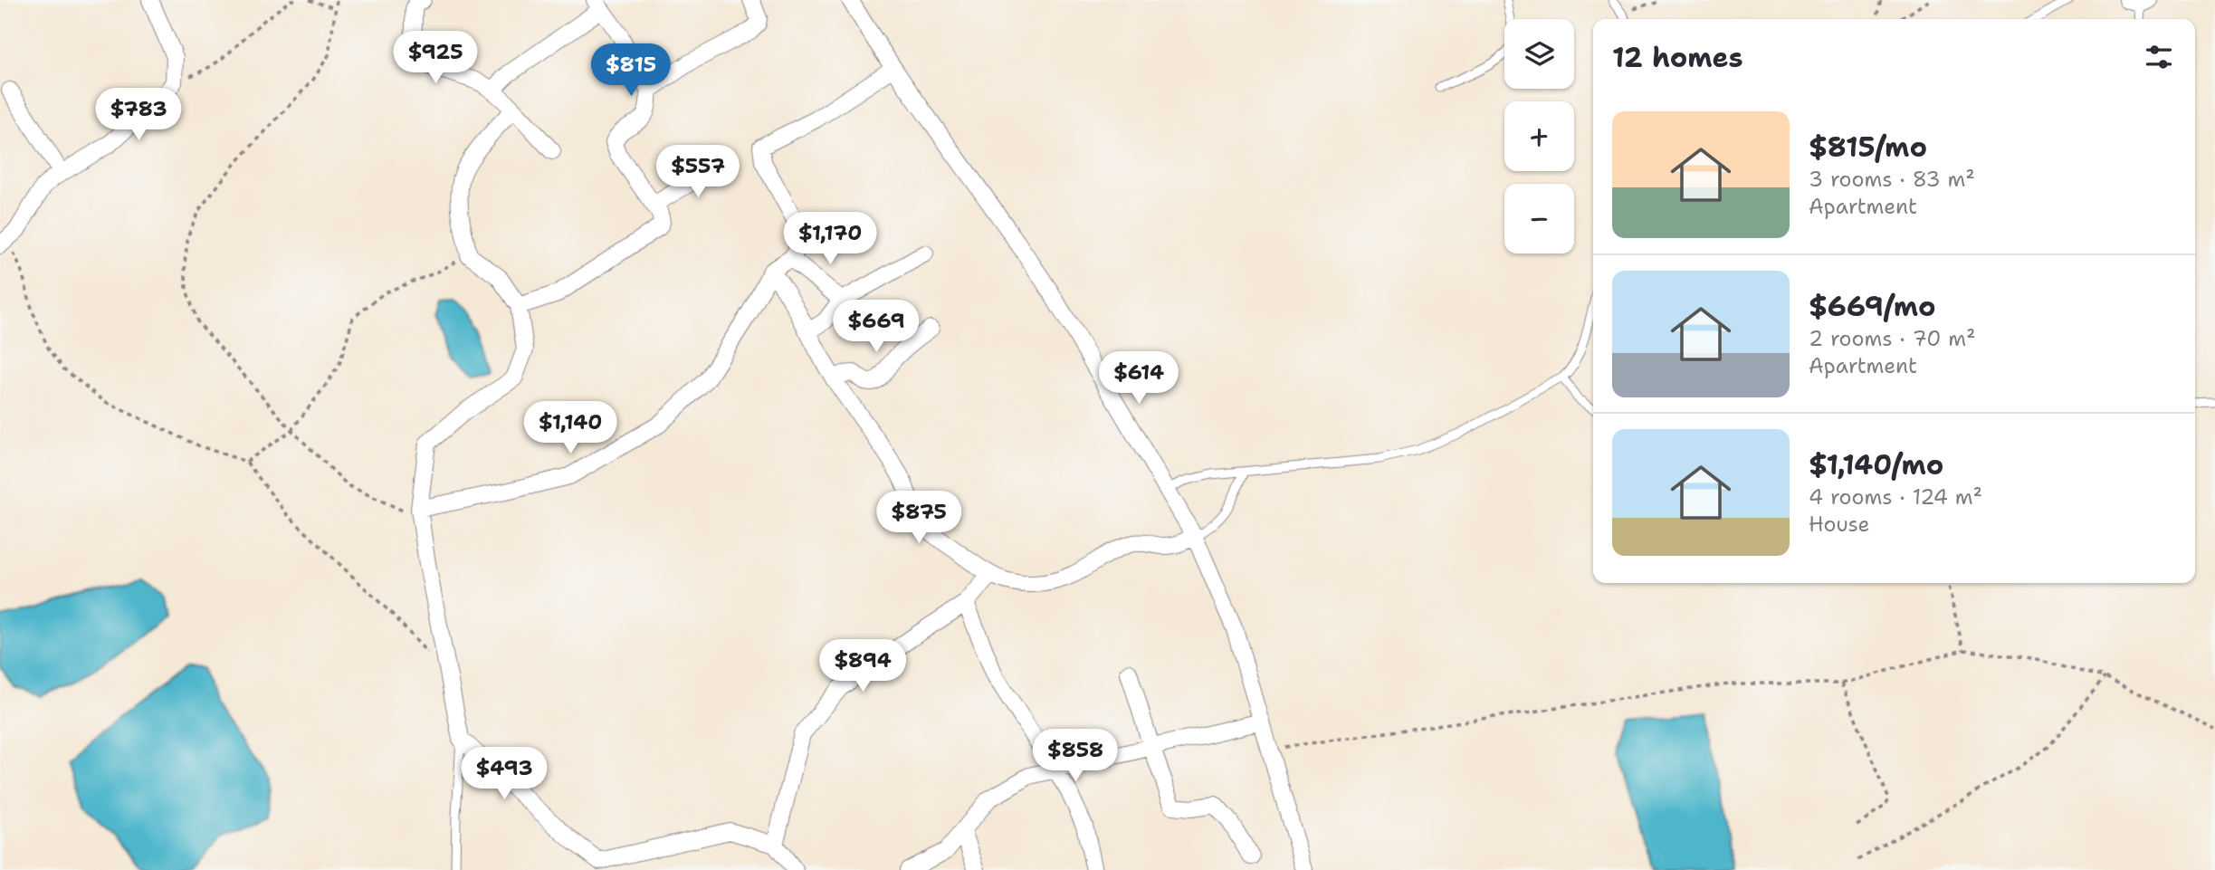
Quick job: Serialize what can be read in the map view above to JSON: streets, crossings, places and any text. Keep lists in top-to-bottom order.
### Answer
{
  "page": {
    "map_buttons": ["+", "−"],
    "heading": "12 homes",
    "price": [
      "$925",
      "$815",
      "$783",
      "$557",
      "$1,170",
      "$669",
      "$614",
      "$1,140",
      "$875",
      "$894",
      "$858",
      "$493"
    ],
    "list": [
      {
        "name": "$815/mo",
        "note": "3 rooms · 83 m² · Apartment"
      },
      {
        "name": "$669/mo",
        "note": "2 rooms · 70 m² · Apartment"
      },
      {
        "name": "$1,140/mo",
        "note": "4 rooms · 124 m² · House"
      }
    ]
  }
}
